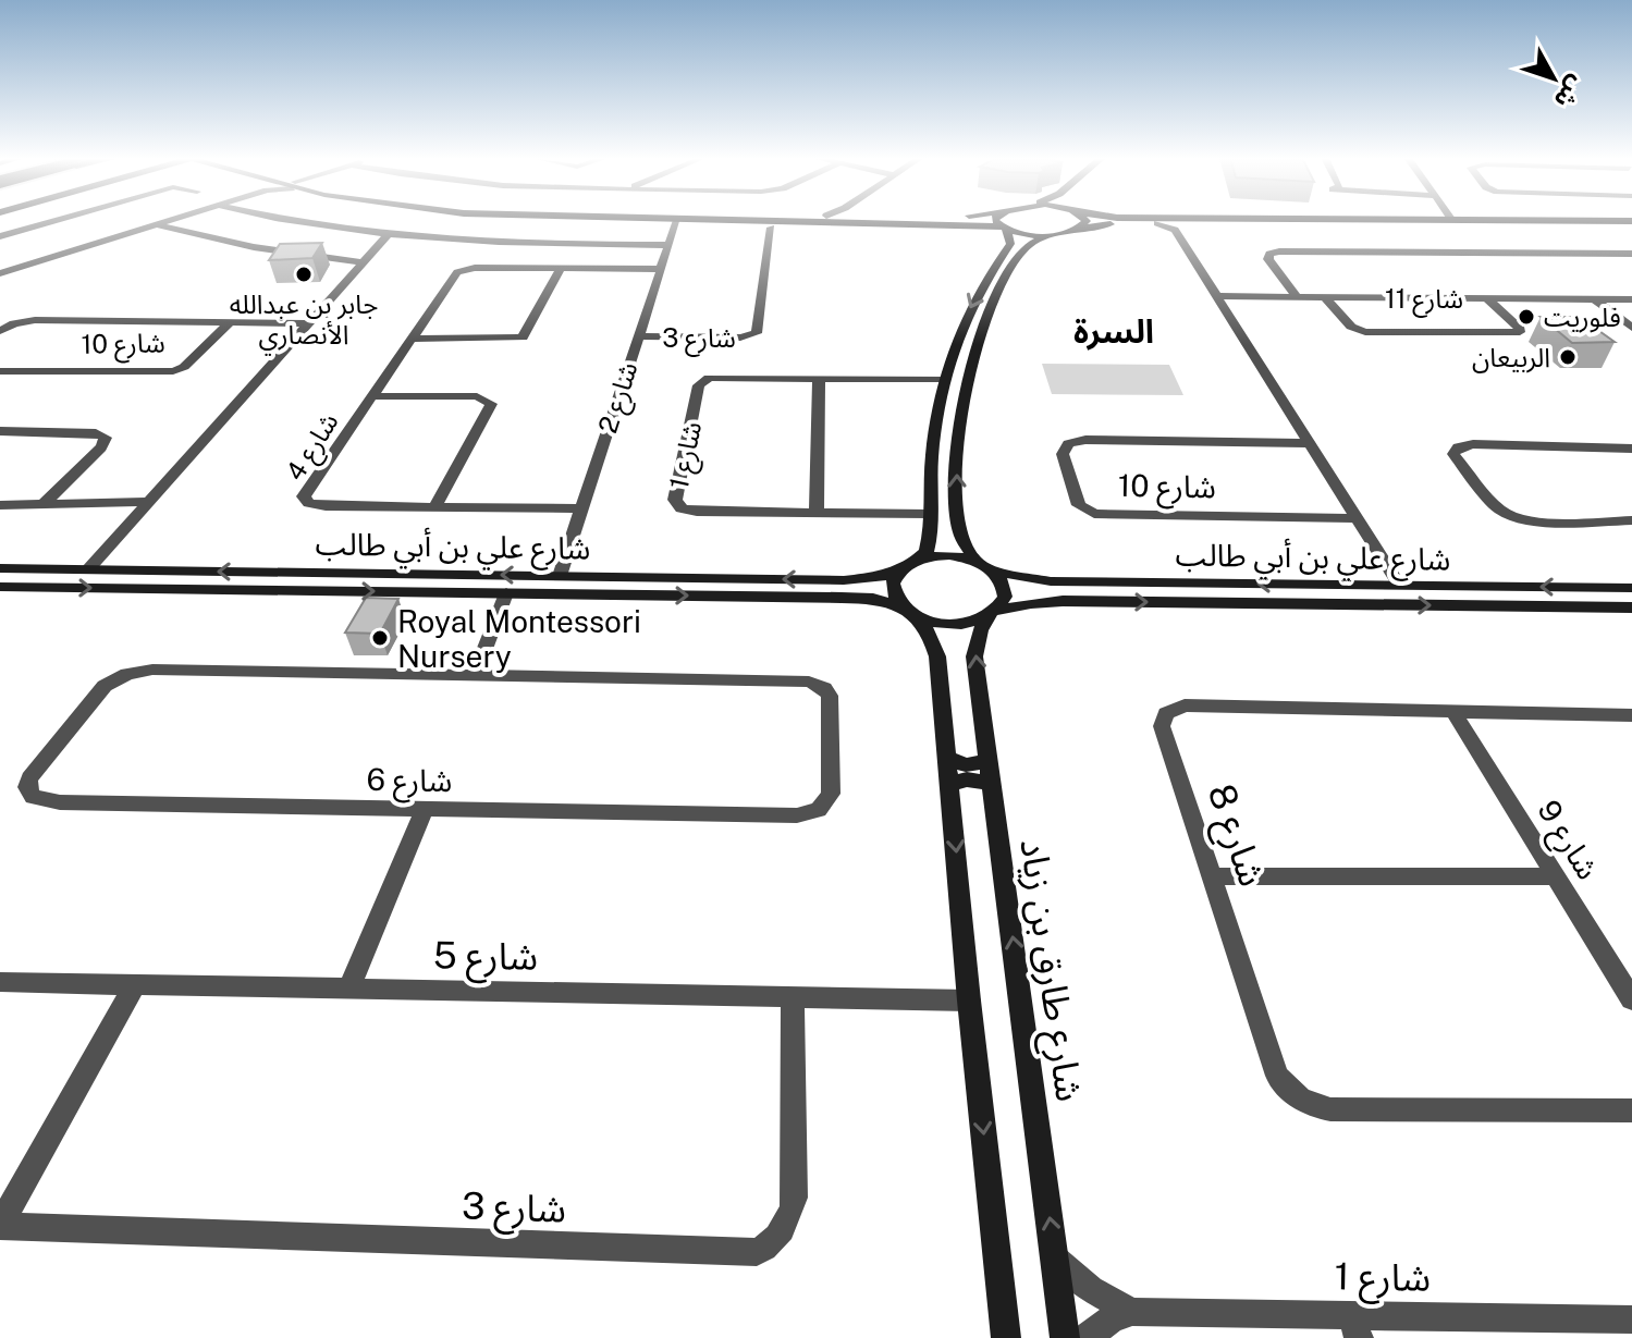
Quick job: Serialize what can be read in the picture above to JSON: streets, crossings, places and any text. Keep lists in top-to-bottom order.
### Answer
{
  "streets": {
    "street": [
      "شارع 11",
      "شارع 3",
      "شارع 10",
      "شارع 2",
      "شارع 4",
      "شارع 1",
      "شارع علي بن أبي طالب",
      "شارع 6",
      "شارع 8",
      "شارع 9",
      "شارع 5",
      "شارع طارق بن زياد"
    ]
  },
  "crossings": [
    ["شارع 3", "شارع 2"],
    ["شارع 3", "شارع 5"],
    ["شارع 2", "شارع 4"],
    ["شارع 2", "شارع علي بن أبي طالب"],
    ["شارع 1", "شارع طارق بن زياد"],
    ["شارع علي بن أبي طالب", "شارع طارق بن زياد"],
    ["شارع 8", "شارع 9"]
  ],
  "districts": ["السرة"],
  "places": [
    "جابر بن عبدالله الأنصاري",
    "فلوريت",
    "الربيعان",
    "Royal Montessori Nursery"
  ],
  "north": "bottom right"
}
